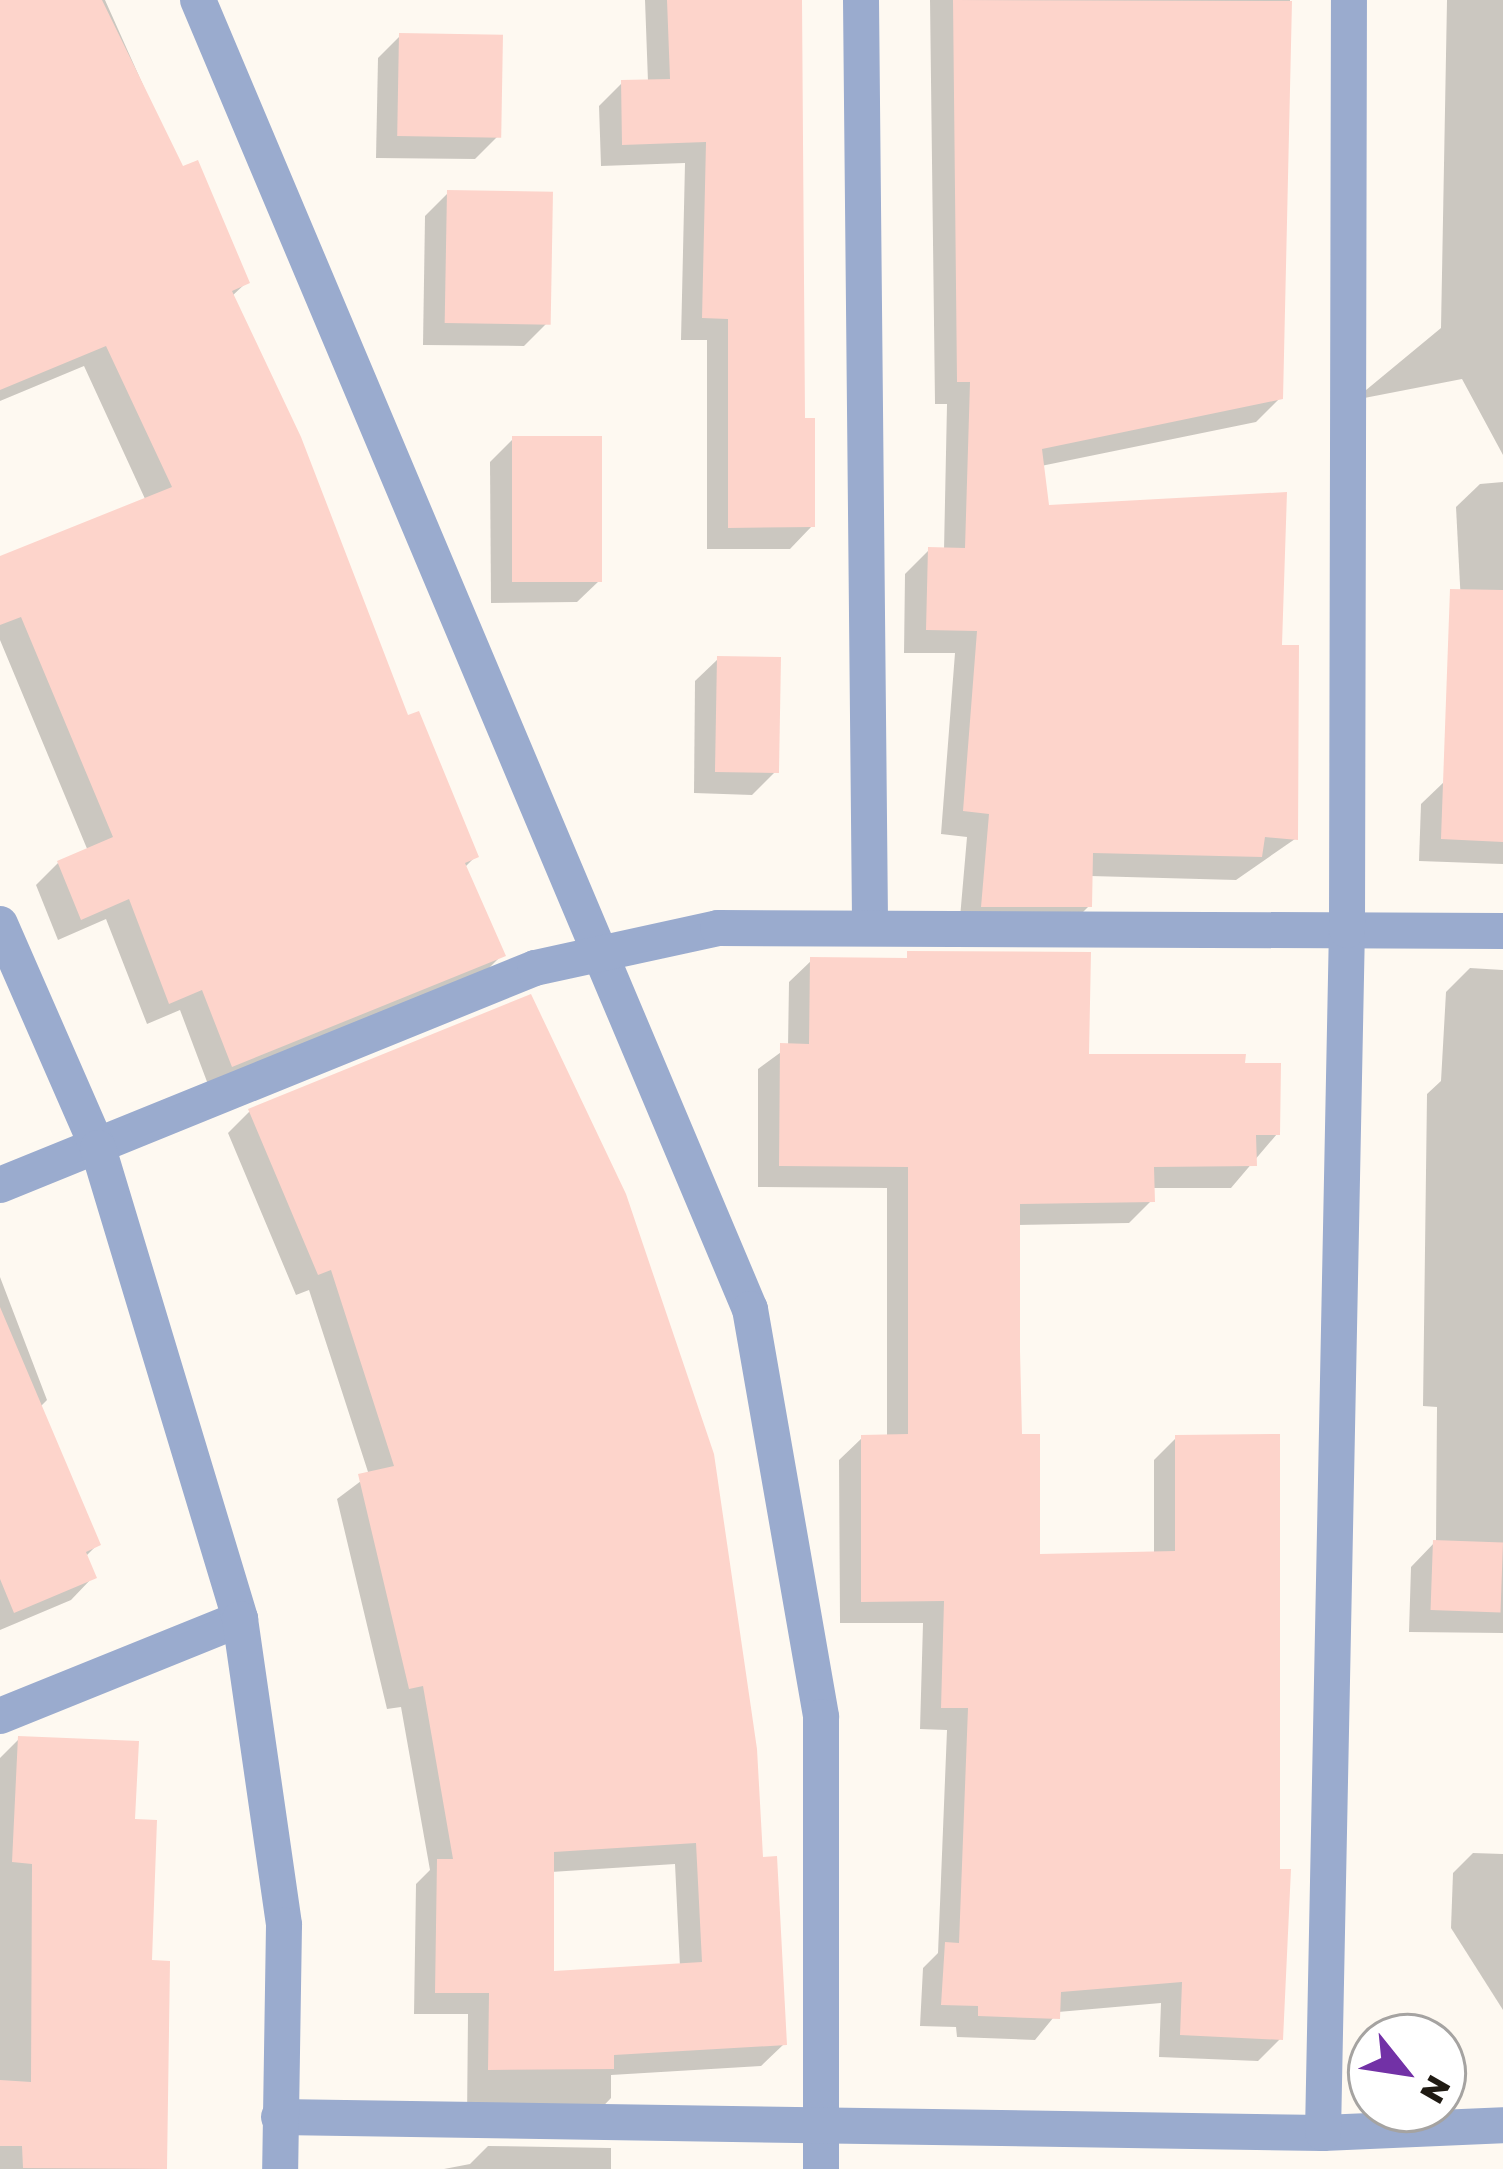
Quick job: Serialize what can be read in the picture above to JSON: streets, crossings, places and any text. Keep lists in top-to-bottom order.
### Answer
{
  "north": "bottom right"
}
